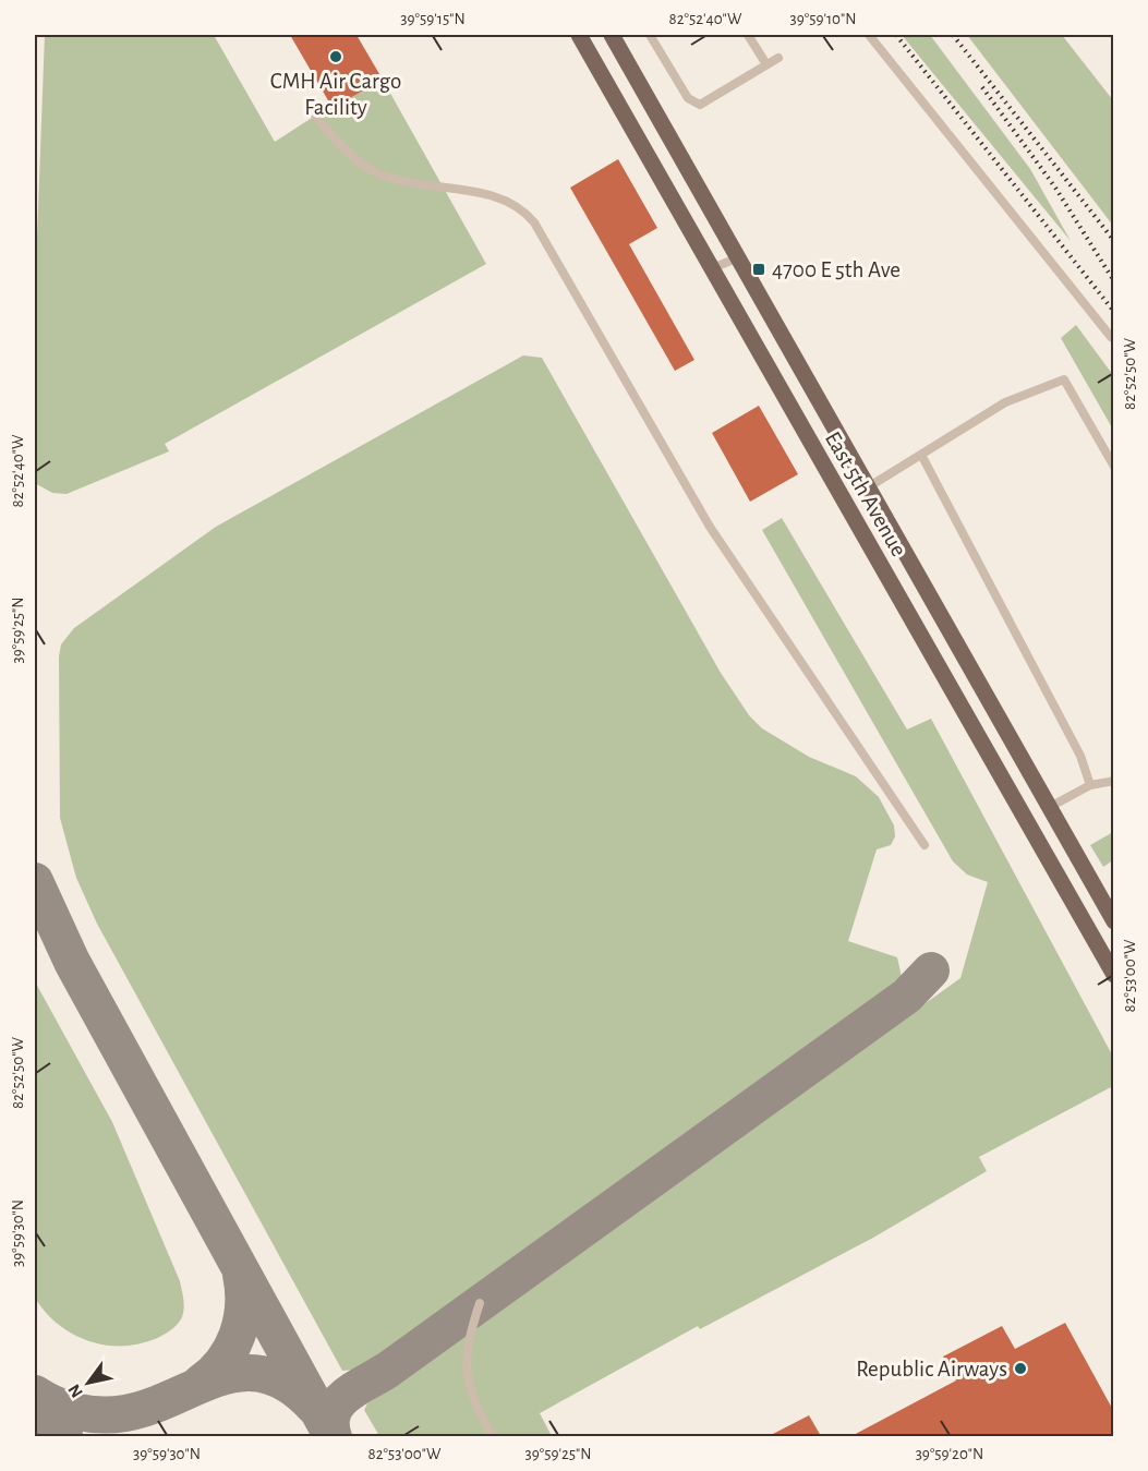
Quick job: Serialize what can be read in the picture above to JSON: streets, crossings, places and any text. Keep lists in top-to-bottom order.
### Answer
{
  "streets": {
    "main road": ["East 5th Avenue"]
  },
  "places": {
    "other": ["CMH Air Cargo Facility", "Republic Airways"],
    "transit": ["4700 E 5th Ave"]
  },
  "north": "bottom left",
  "coordinates": [
    "39°59'15\"N",
    "82°52'40\"W",
    "39°59'10\"N",
    "82°52'50\"W",
    "39°59'25\"N",
    "82°53'00\"W",
    "39°59'30\"N",
    "39°59'20\"N"
  ]
}
